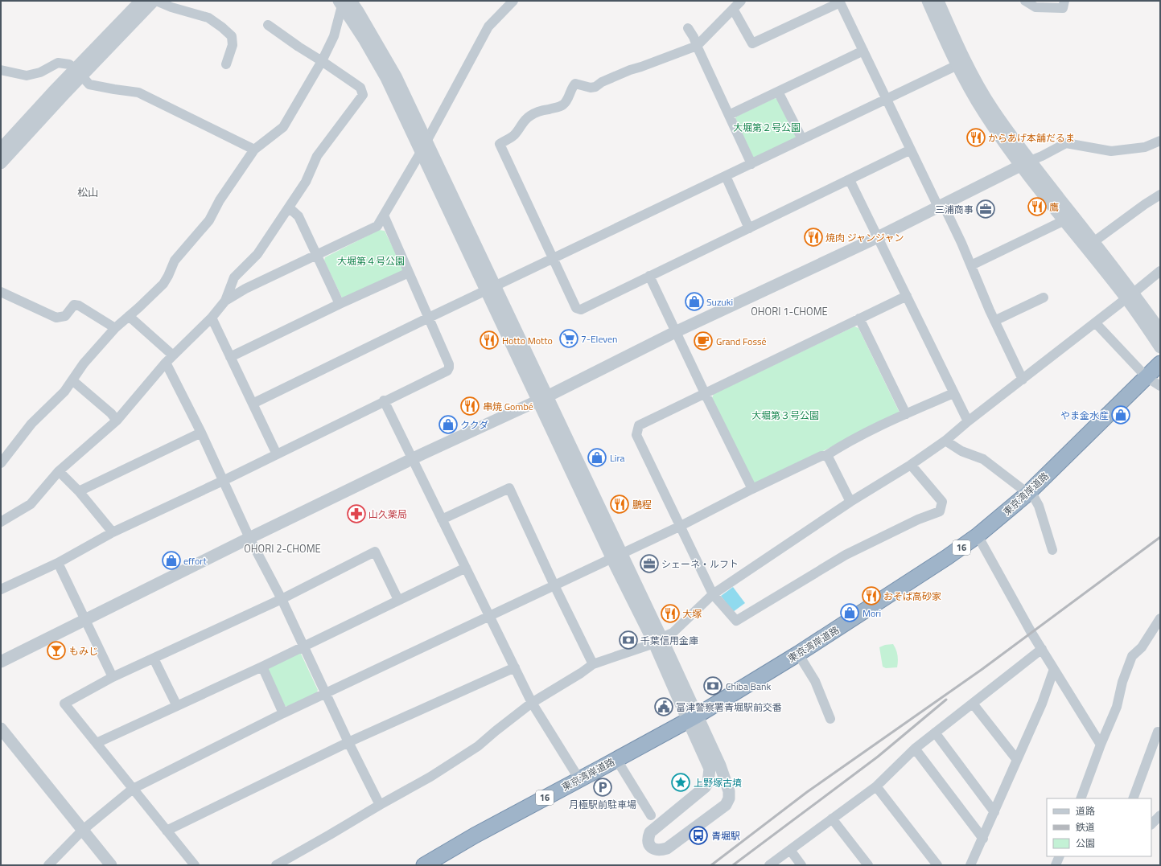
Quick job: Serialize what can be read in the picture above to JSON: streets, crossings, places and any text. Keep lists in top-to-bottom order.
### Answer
{
  "streets": {
    "highway": ["東京湾岸道路", "16"]
  },
  "districts": ["松山", "OHORI 1-CHOME", "OHORI 2-CHOME"],
  "parks": ["大堀第２号公園", "大堀第４号公園", "大堀第３号公園"],
  "places": {
    "restaurant": [
      "からあげ本舗だるま",
      "鷹",
      "焼肉 ジャンジャン",
      "Hotto Motto",
      "串焼 Gombé",
      "鵬程",
      "おそば高砂家",
      "大塚"
    ],
    "office": ["三浦商事", "シェーネ・ルフト"],
    "shop": [
      "Suzuki",
      "やま金水産",
      "ククダ",
      "Lira",
      "effort",
      "Mori"
    ],
    "supermarket": ["7-Eleven"],
    "cafe": ["Grand Fossé"],
    "pharmacy": ["山久薬局"],
    "bank": ["千葉信用金庫", "Chiba Bank"],
    "bar": ["もみじ"],
    "public building": ["富津警察署青堀駅前交番"],
    "place": ["上野塚古墳"],
    "parking": ["月極駅前駐車場"],
    "bus stop": ["青堀駅"]
  },
  "legend": ["道路", "鉄道", "公園"]
}
